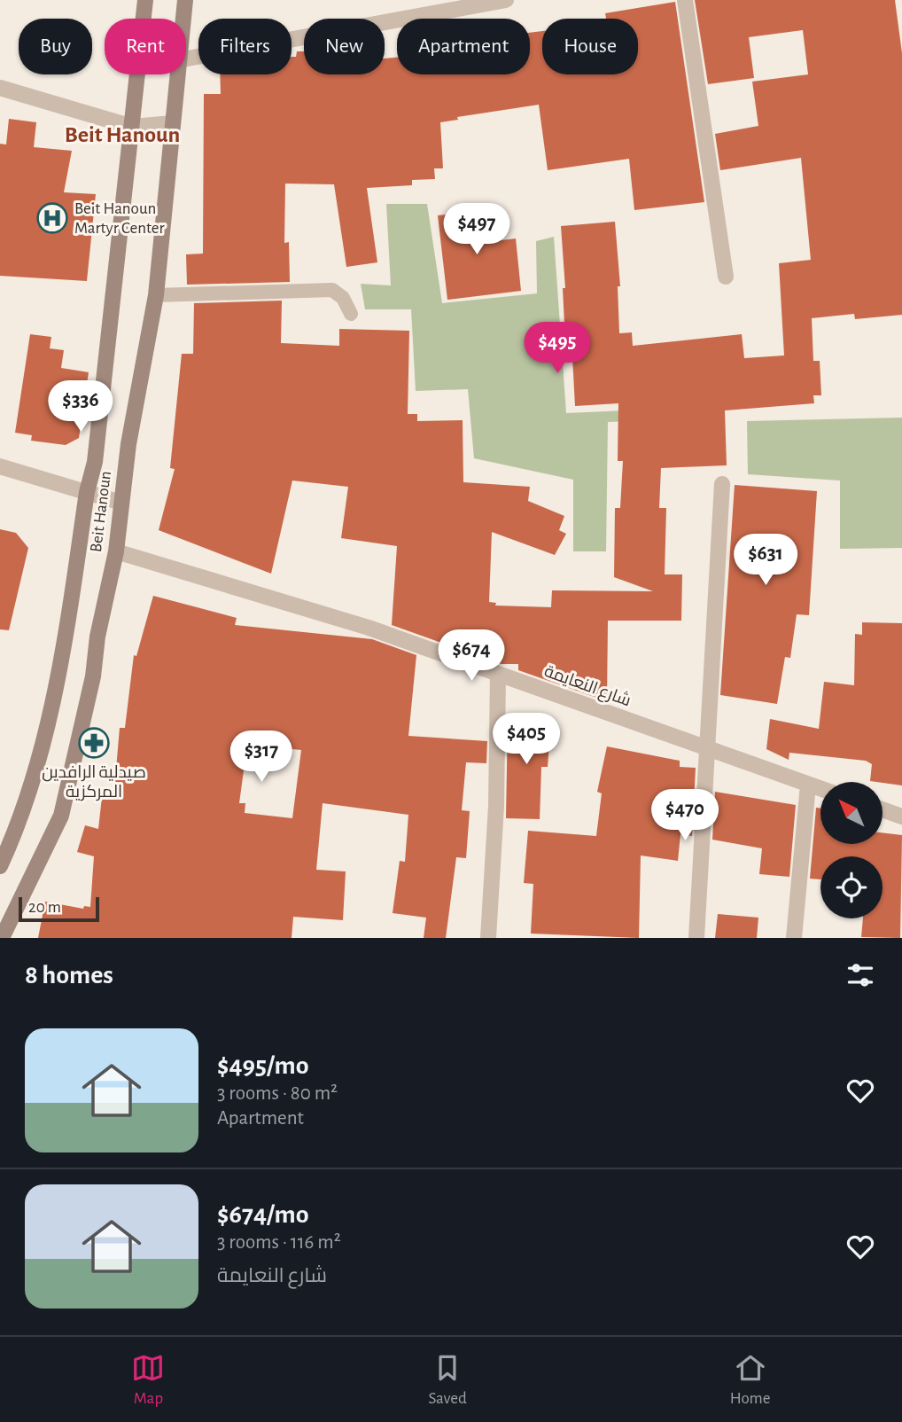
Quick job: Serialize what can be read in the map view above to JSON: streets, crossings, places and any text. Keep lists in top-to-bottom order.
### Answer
{
  "streets": {
    "main road": ["Beit Hanoun"],
    "street": ["شارع النعايمة"]
  },
  "crossings": [
    ["Beit Hanoun", "شارع النعايمة"]
  ],
  "districts": ["Beit Hanoun"],
  "places": {
    "hospital": ["Beit Hanoun Martyr Center"],
    "pharmacy": ["صيدلية الرافدين المركزية"]
  },
  "scale_bar": "20 m",
  "north": "top left",
  "page": {
    "chip": [
      "Buy",
      "Rent",
      "Filters",
      "New",
      "Apartment",
      "House"
    ],
    "price": [
      "$497",
      "$495",
      "$336",
      "$631",
      "$674",
      "$405",
      "$317",
      "$470"
    ],
    "scale": "20 m",
    "heading": "8 homes",
    "list": [
      {
        "name": "$495/mo",
        "note": "3 rooms · 80 m² · Apartment"
      },
      {
        "name": "$674/mo",
        "note": "3 rooms · 116 m² · شارع النعايمة"
      }
    ],
    "tabs": ["Map", "Saved", "Home"]
  }
}
